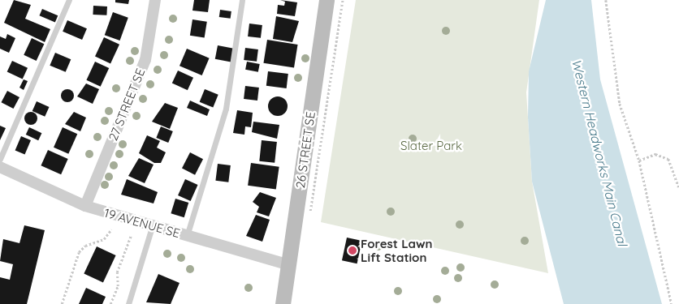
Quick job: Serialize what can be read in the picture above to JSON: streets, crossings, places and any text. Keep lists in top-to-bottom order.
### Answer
{
  "streets": {
    "street": ["27 STREET SE", "26 STREET SE", "19 AVENUE SE"]
  },
  "crossings": [
    ["27 STREET SE", "19 AVENUE SE"],
    ["26 STREET SE", "19 AVENUE SE"]
  ],
  "water": ["Western Headworks Main Canal"],
  "parks": ["Slater Park"],
  "places": ["Forest Lawn Lift Station"]
}
